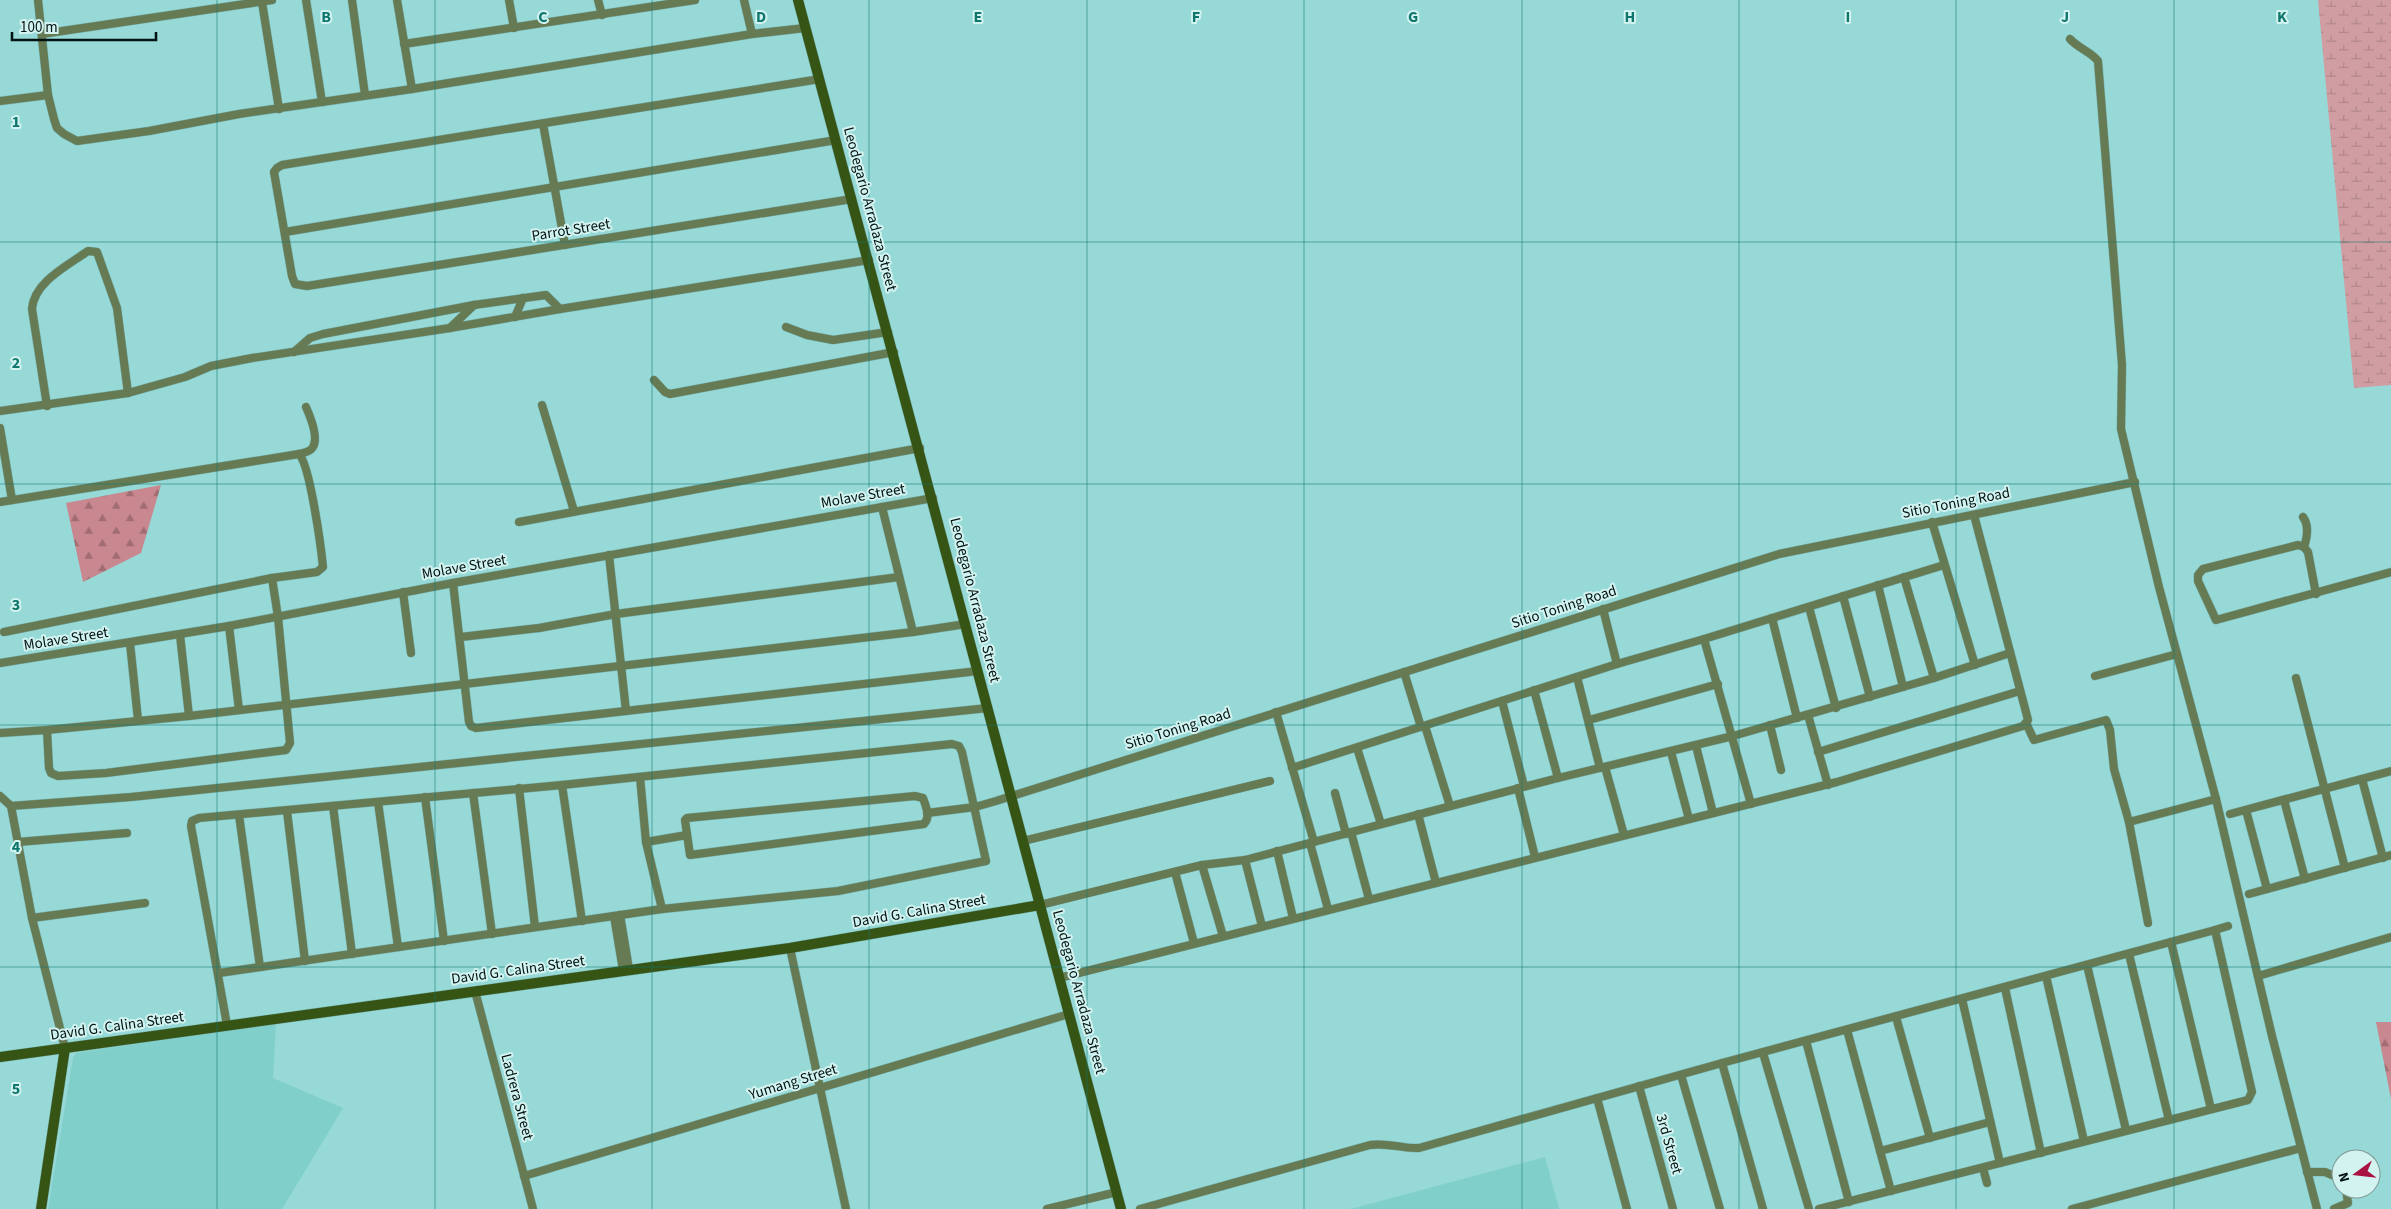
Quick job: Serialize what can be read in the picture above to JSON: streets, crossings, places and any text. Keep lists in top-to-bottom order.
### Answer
{
  "streets": {
    "street": [
      "Leodegario Arradaza Street",
      "Parrot Street",
      "Molave Street",
      "Sitio Toning Road",
      "David G. Calina Street",
      "Yumang Street",
      "Ladrera Street",
      "3rd Street"
    ]
  },
  "crossings": [
    ["Leodegario Arradaza Street", "Parrot Street"],
    ["Leodegario Arradaza Street", "Molave Street"],
    ["Leodegario Arradaza Street", "Sitio Toning Road"],
    ["Leodegario Arradaza Street", "David G. Calina Street"],
    ["Leodegario Arradaza Street", "Yumang Street"],
    ["David G. Calina Street", "Ladrera Street"],
    ["Yumang Street", "Ladrera Street"]
  ],
  "scale_bar": "100 m",
  "north": "left",
  "grid": {
    "columns": [
      "B",
      "C",
      "D",
      "E",
      "F",
      "G",
      "H",
      "I",
      "J",
      "K"
    ],
    "rows": [
      "1",
      "2",
      "3",
      "4",
      "5"
    ]
  }
}
